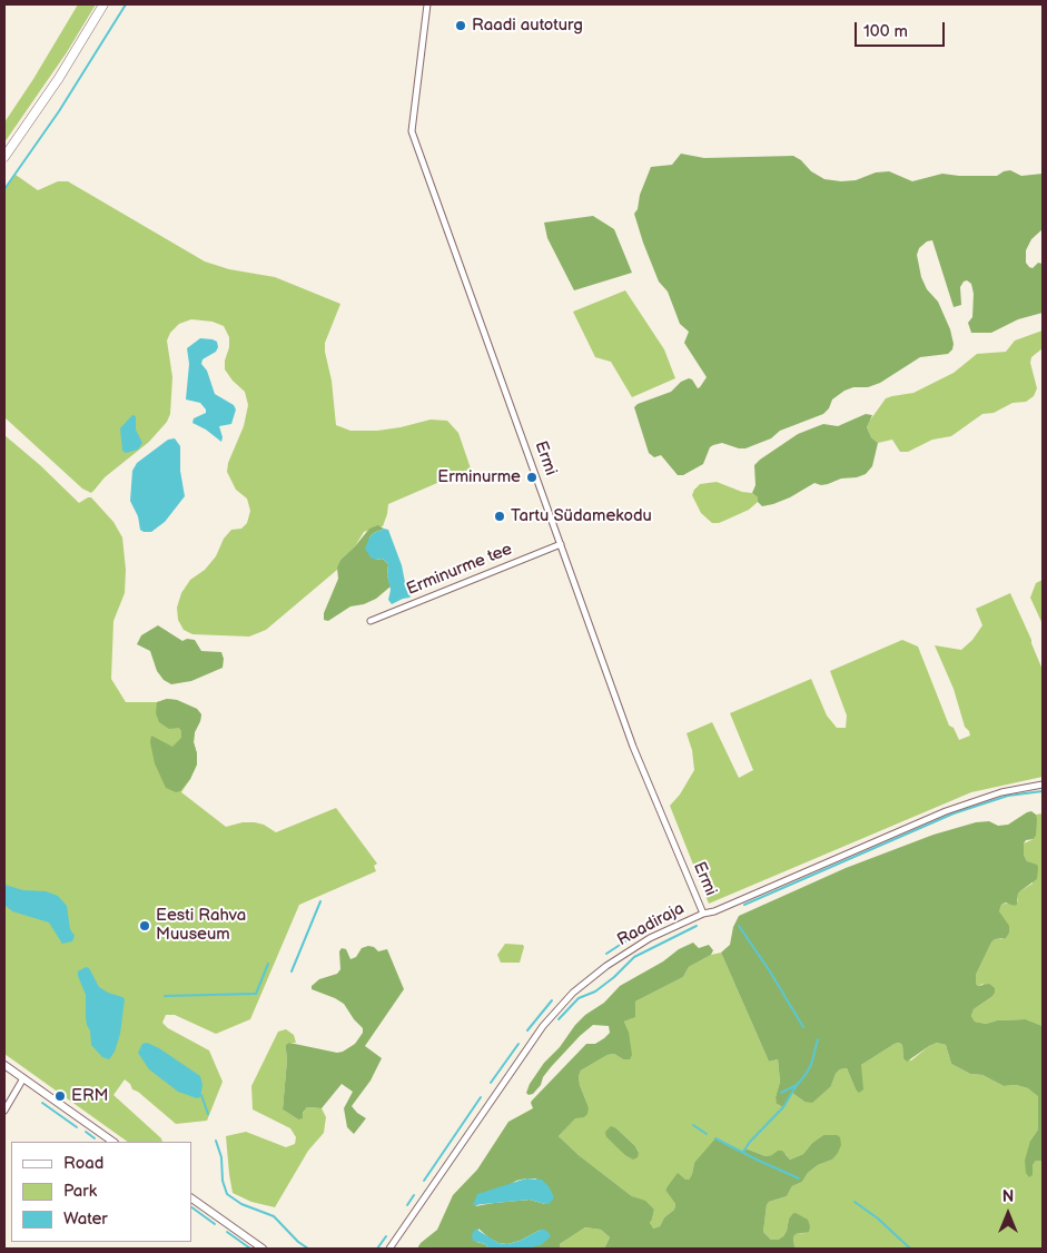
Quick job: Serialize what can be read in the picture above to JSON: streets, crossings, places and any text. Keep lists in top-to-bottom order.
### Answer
{
  "streets": {
    "street": ["Ermi", "Erminurme tee", "Raadiraja"]
  },
  "crossings": [
    ["Ermi", "Erminurme tee"],
    ["Ermi", "Raadiraja"]
  ],
  "places": [
    "Raadi autoturg",
    "Erminurme",
    "Tartu Südamekodu",
    "Eesti Rahva Muuseum",
    "ERM"
  ],
  "legend": ["Road", "Park", "Water"],
  "scale_bar": "100 m",
  "north": "top"
}
